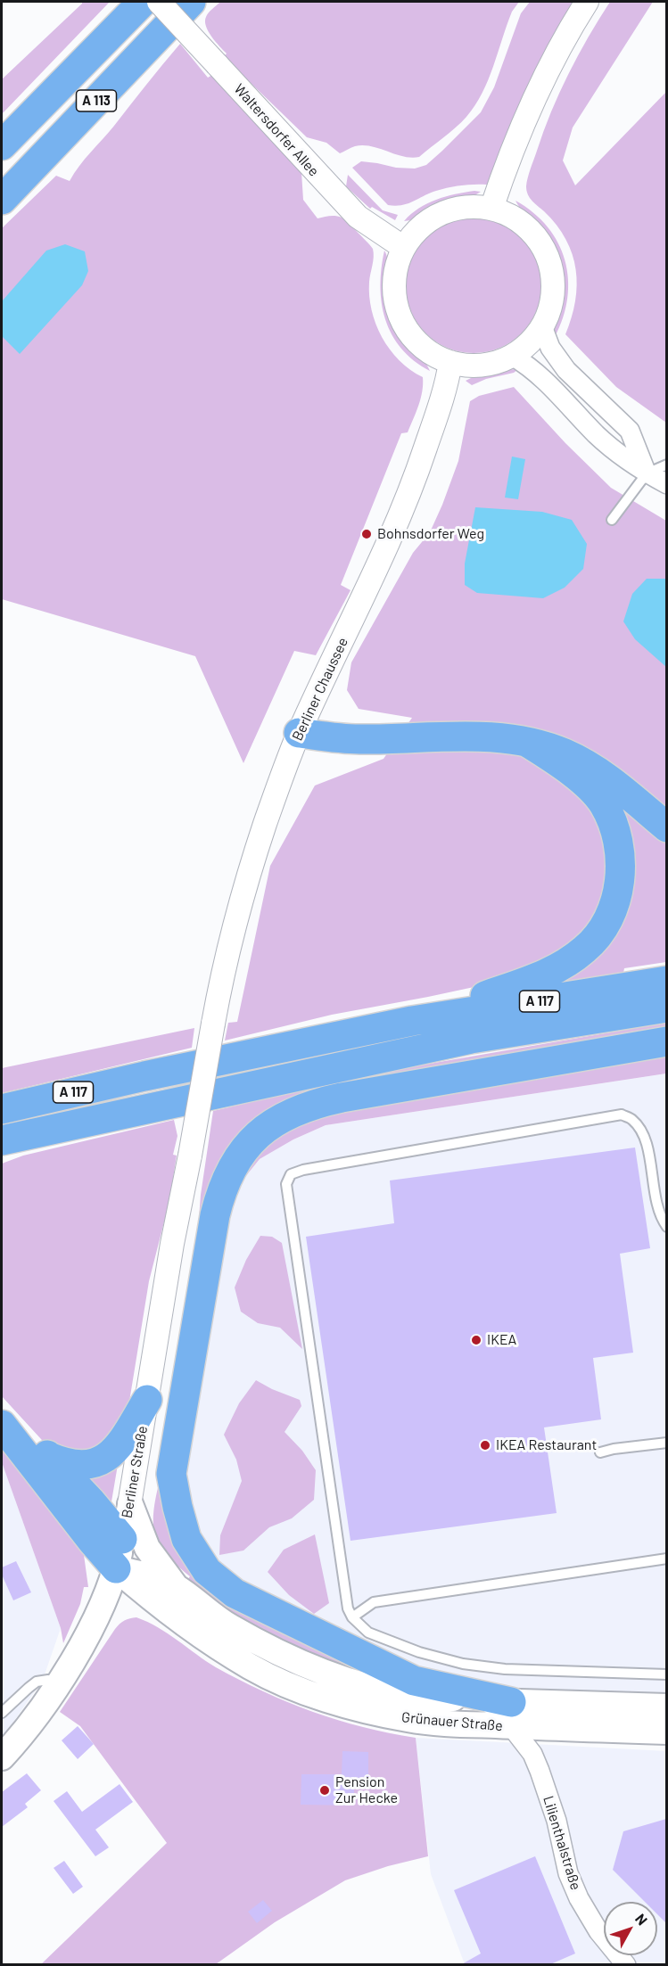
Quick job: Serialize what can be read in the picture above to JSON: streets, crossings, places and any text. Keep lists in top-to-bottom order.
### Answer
{
  "streets": {
    "highway": ["A 113", "A 117"],
    "main road": ["Berliner Straße", "Grünauer Straße"],
    "street": ["Waltersdorfer Allee", "Berliner Chaussee", "Lilienthalstraße"]
  },
  "crossings": [
    ["Waltersdorfer Allee", "Berliner Chaussee"],
    ["Berliner Chaussee", "Berliner Straße"],
    ["Berliner Straße", "Grünauer Straße"],
    ["Grünauer Straße", "Lilienthalstraße"]
  ],
  "places": [
    "Bohnsdorfer Weg",
    "IKEA",
    "IKEA Restaurant",
    "Pension Zur Hecke"
  ],
  "north": "top right"
}
